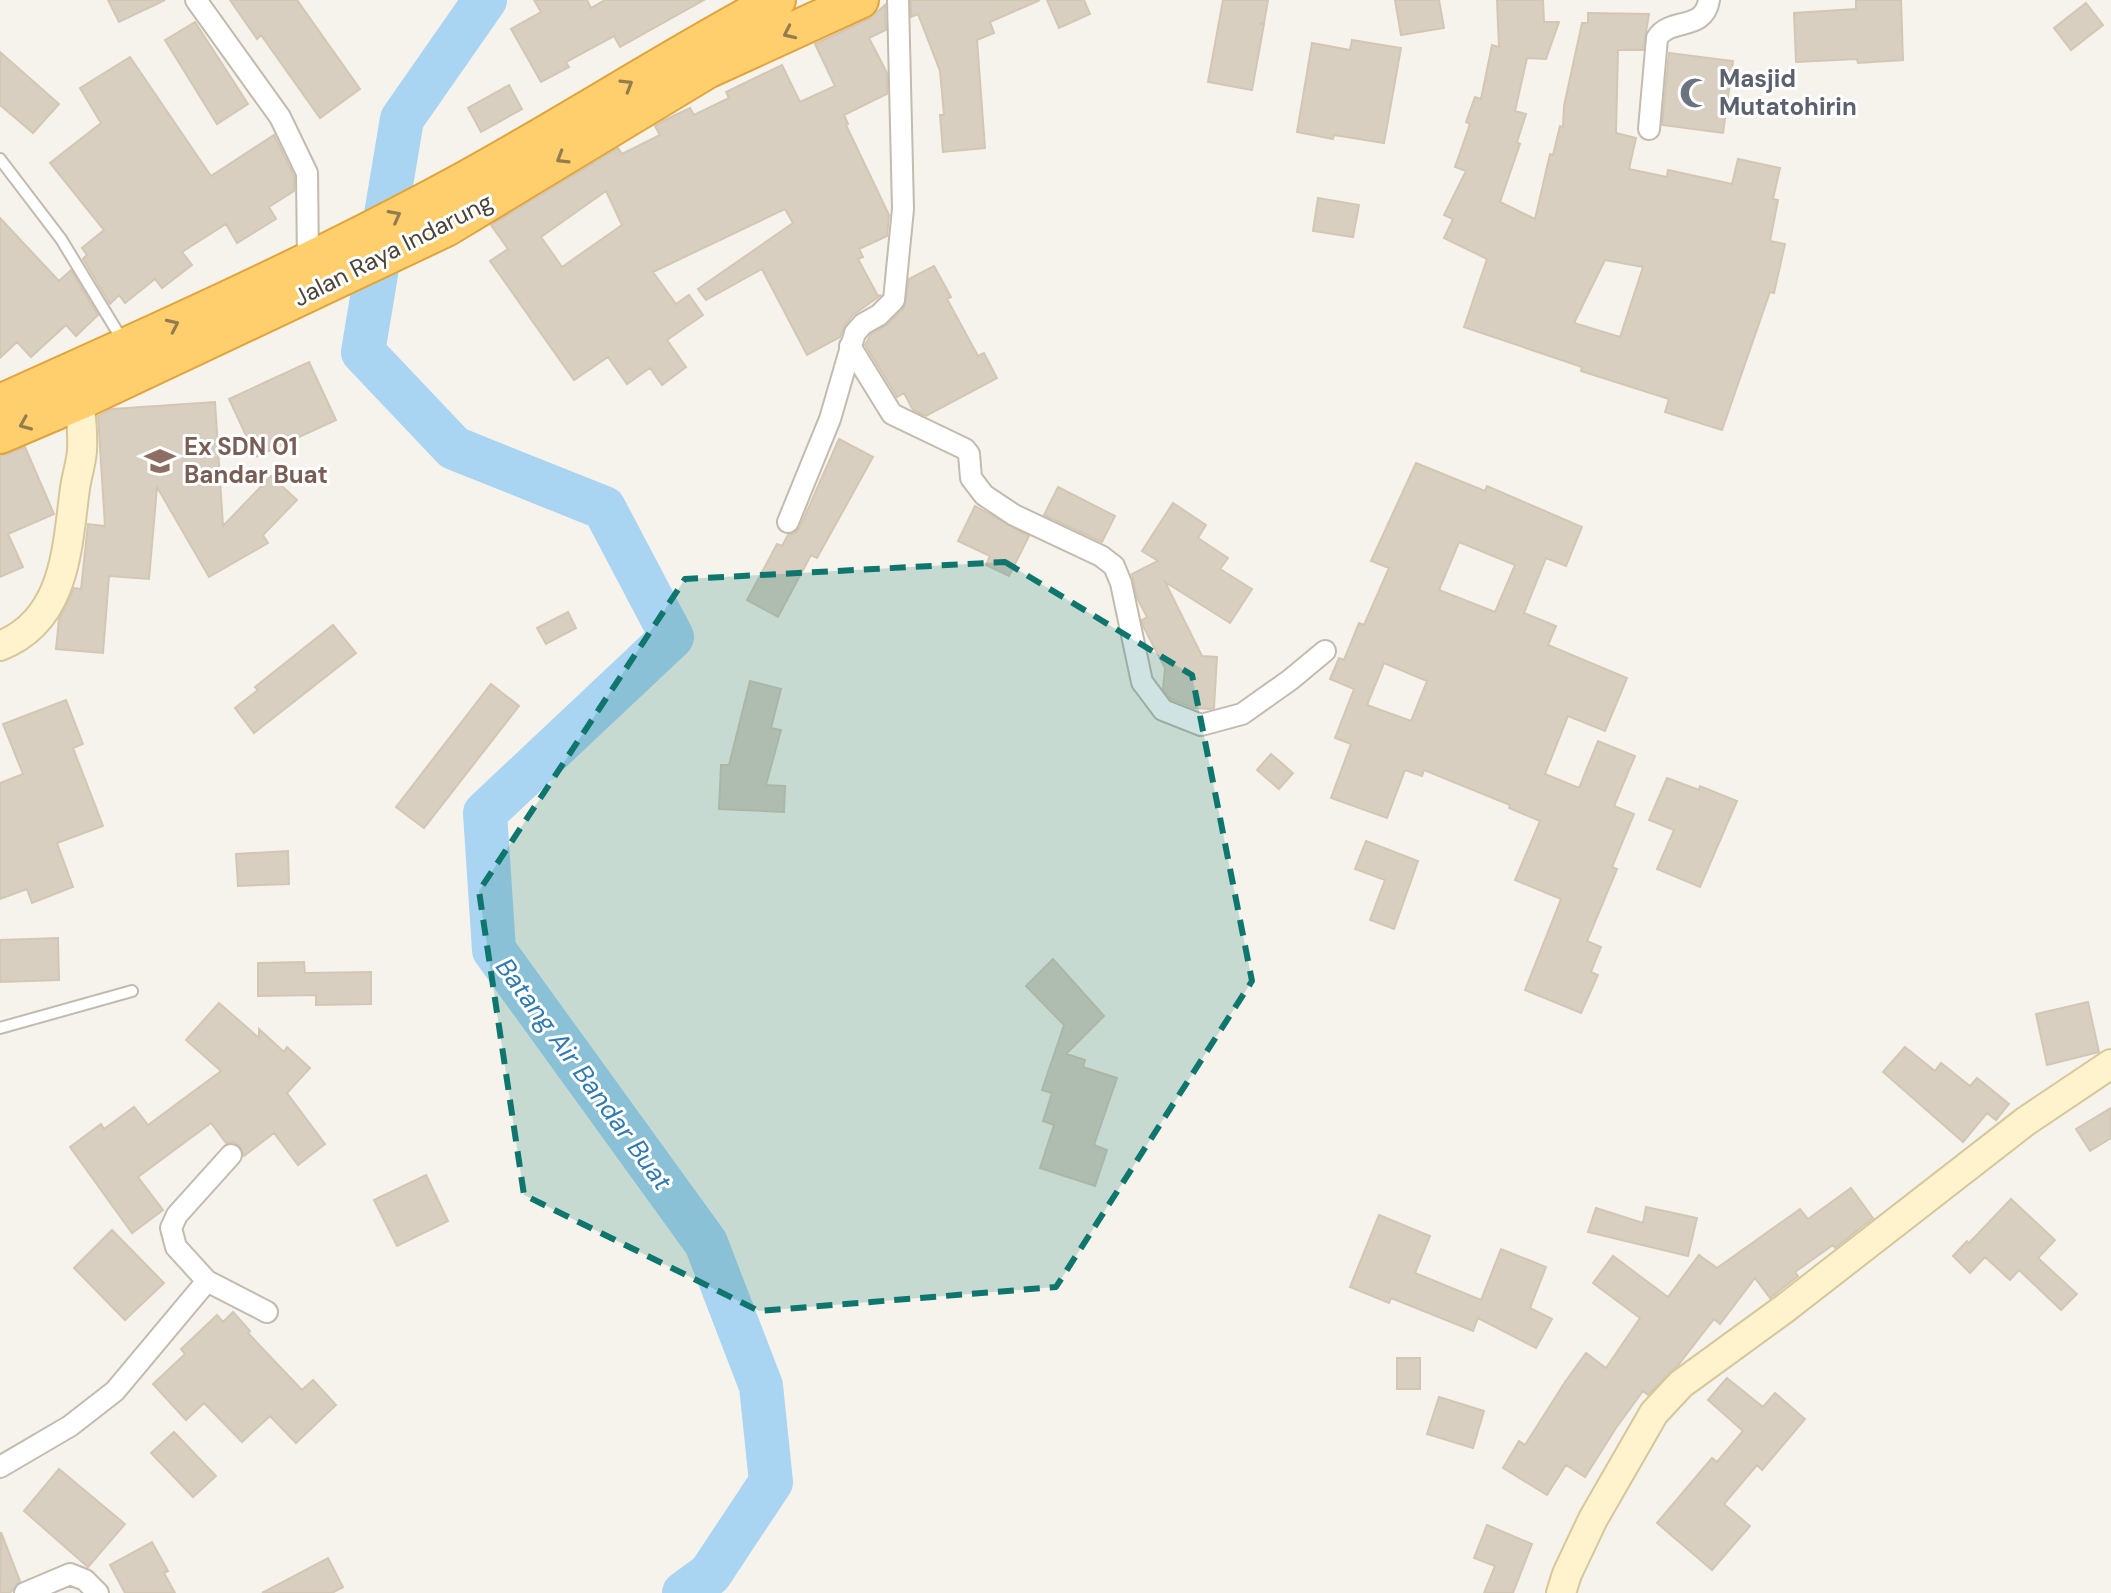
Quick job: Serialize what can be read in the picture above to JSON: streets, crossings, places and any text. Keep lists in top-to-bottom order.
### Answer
{
  "streets": {
    "highway": ["Jalan Raya Indarung"]
  },
  "water": ["Batang Air Bandar Buat"],
  "places": {
    "mosque": ["Masjid Mutatohirin"],
    "school or university": ["Ex SDN 01 Bandar Buat"]
  }
}
